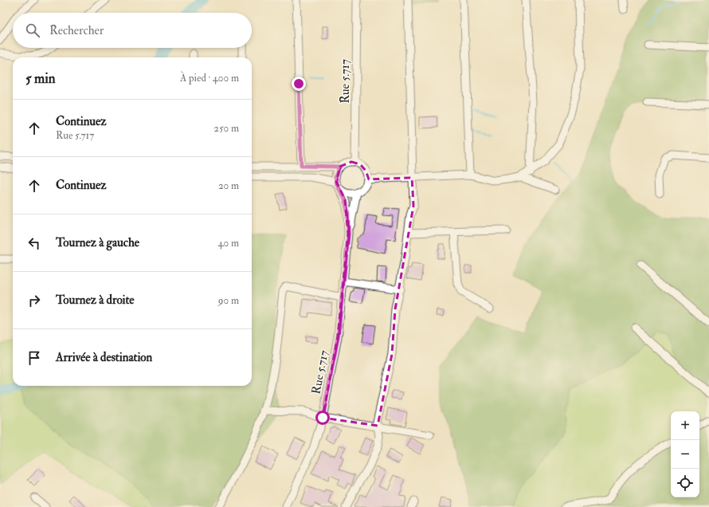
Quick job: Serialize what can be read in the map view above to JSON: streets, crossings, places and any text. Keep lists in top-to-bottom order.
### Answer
{
  "streets": {
    "street": ["Rue 5.717"]
  },
  "page": {
    "search": "Rechercher",
    "heading": ["5 min", "À pied · 400 m"],
    "list": [
      ["Continuez", "Rue 5.717", "250 m"],
      ["Continuez", "20 m"],
      ["Tournez à gauche", "40 m"],
      ["Tournez à droite", "90 m"],
      "Arrivée à destination"
    ],
    "map_buttons": ["+", "−"]
  }
}
